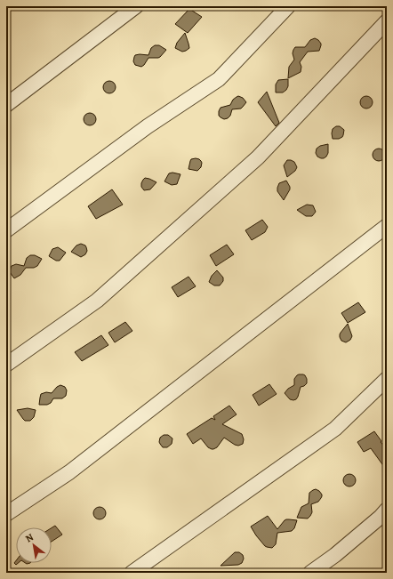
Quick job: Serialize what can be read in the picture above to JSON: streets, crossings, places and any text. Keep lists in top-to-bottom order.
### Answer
{
  "north": "top left"
}
